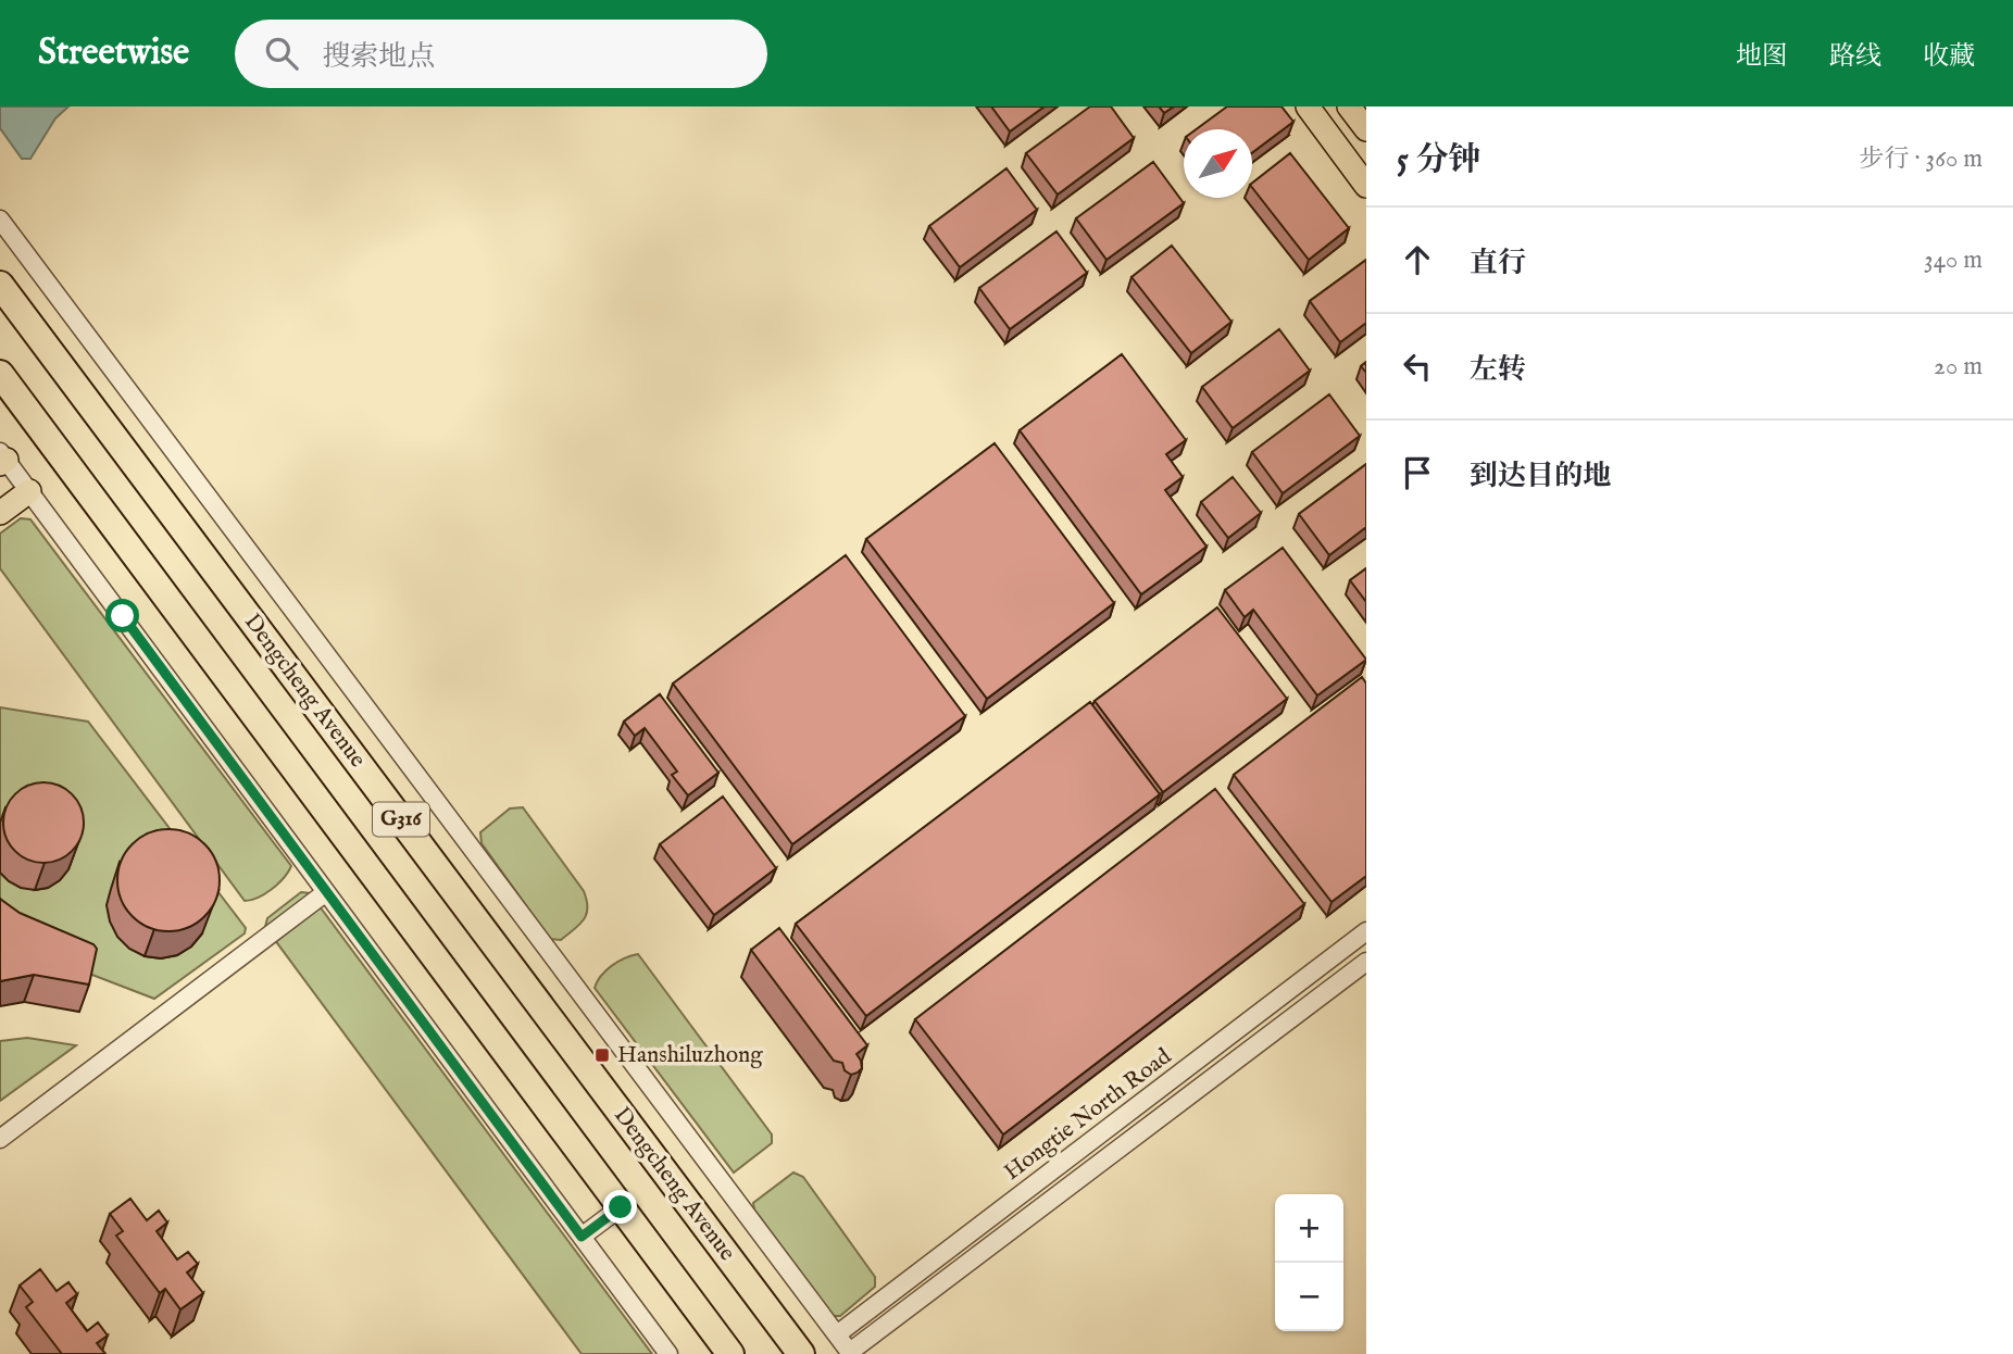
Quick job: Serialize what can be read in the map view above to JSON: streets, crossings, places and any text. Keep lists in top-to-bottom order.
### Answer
{
  "streets": {
    "highway": ["Dengcheng Avenue", "G316"],
    "street": ["Hongtie North Road"]
  },
  "places": {
    "transit": ["Hanshiluzhong"]
  },
  "north": "top right",
  "page": {
    "header": "Streetwise",
    "search": "搜索地点",
    "nav": ["地图", "路线", "收藏"],
    "heading": ["5 分钟", "步行 · 360 m"],
    "list": [
      ["直行", "340 m"],
      ["左转", "20 m"],
      "到达目的地"
    ],
    "map_buttons": ["+", "−"]
  }
}
